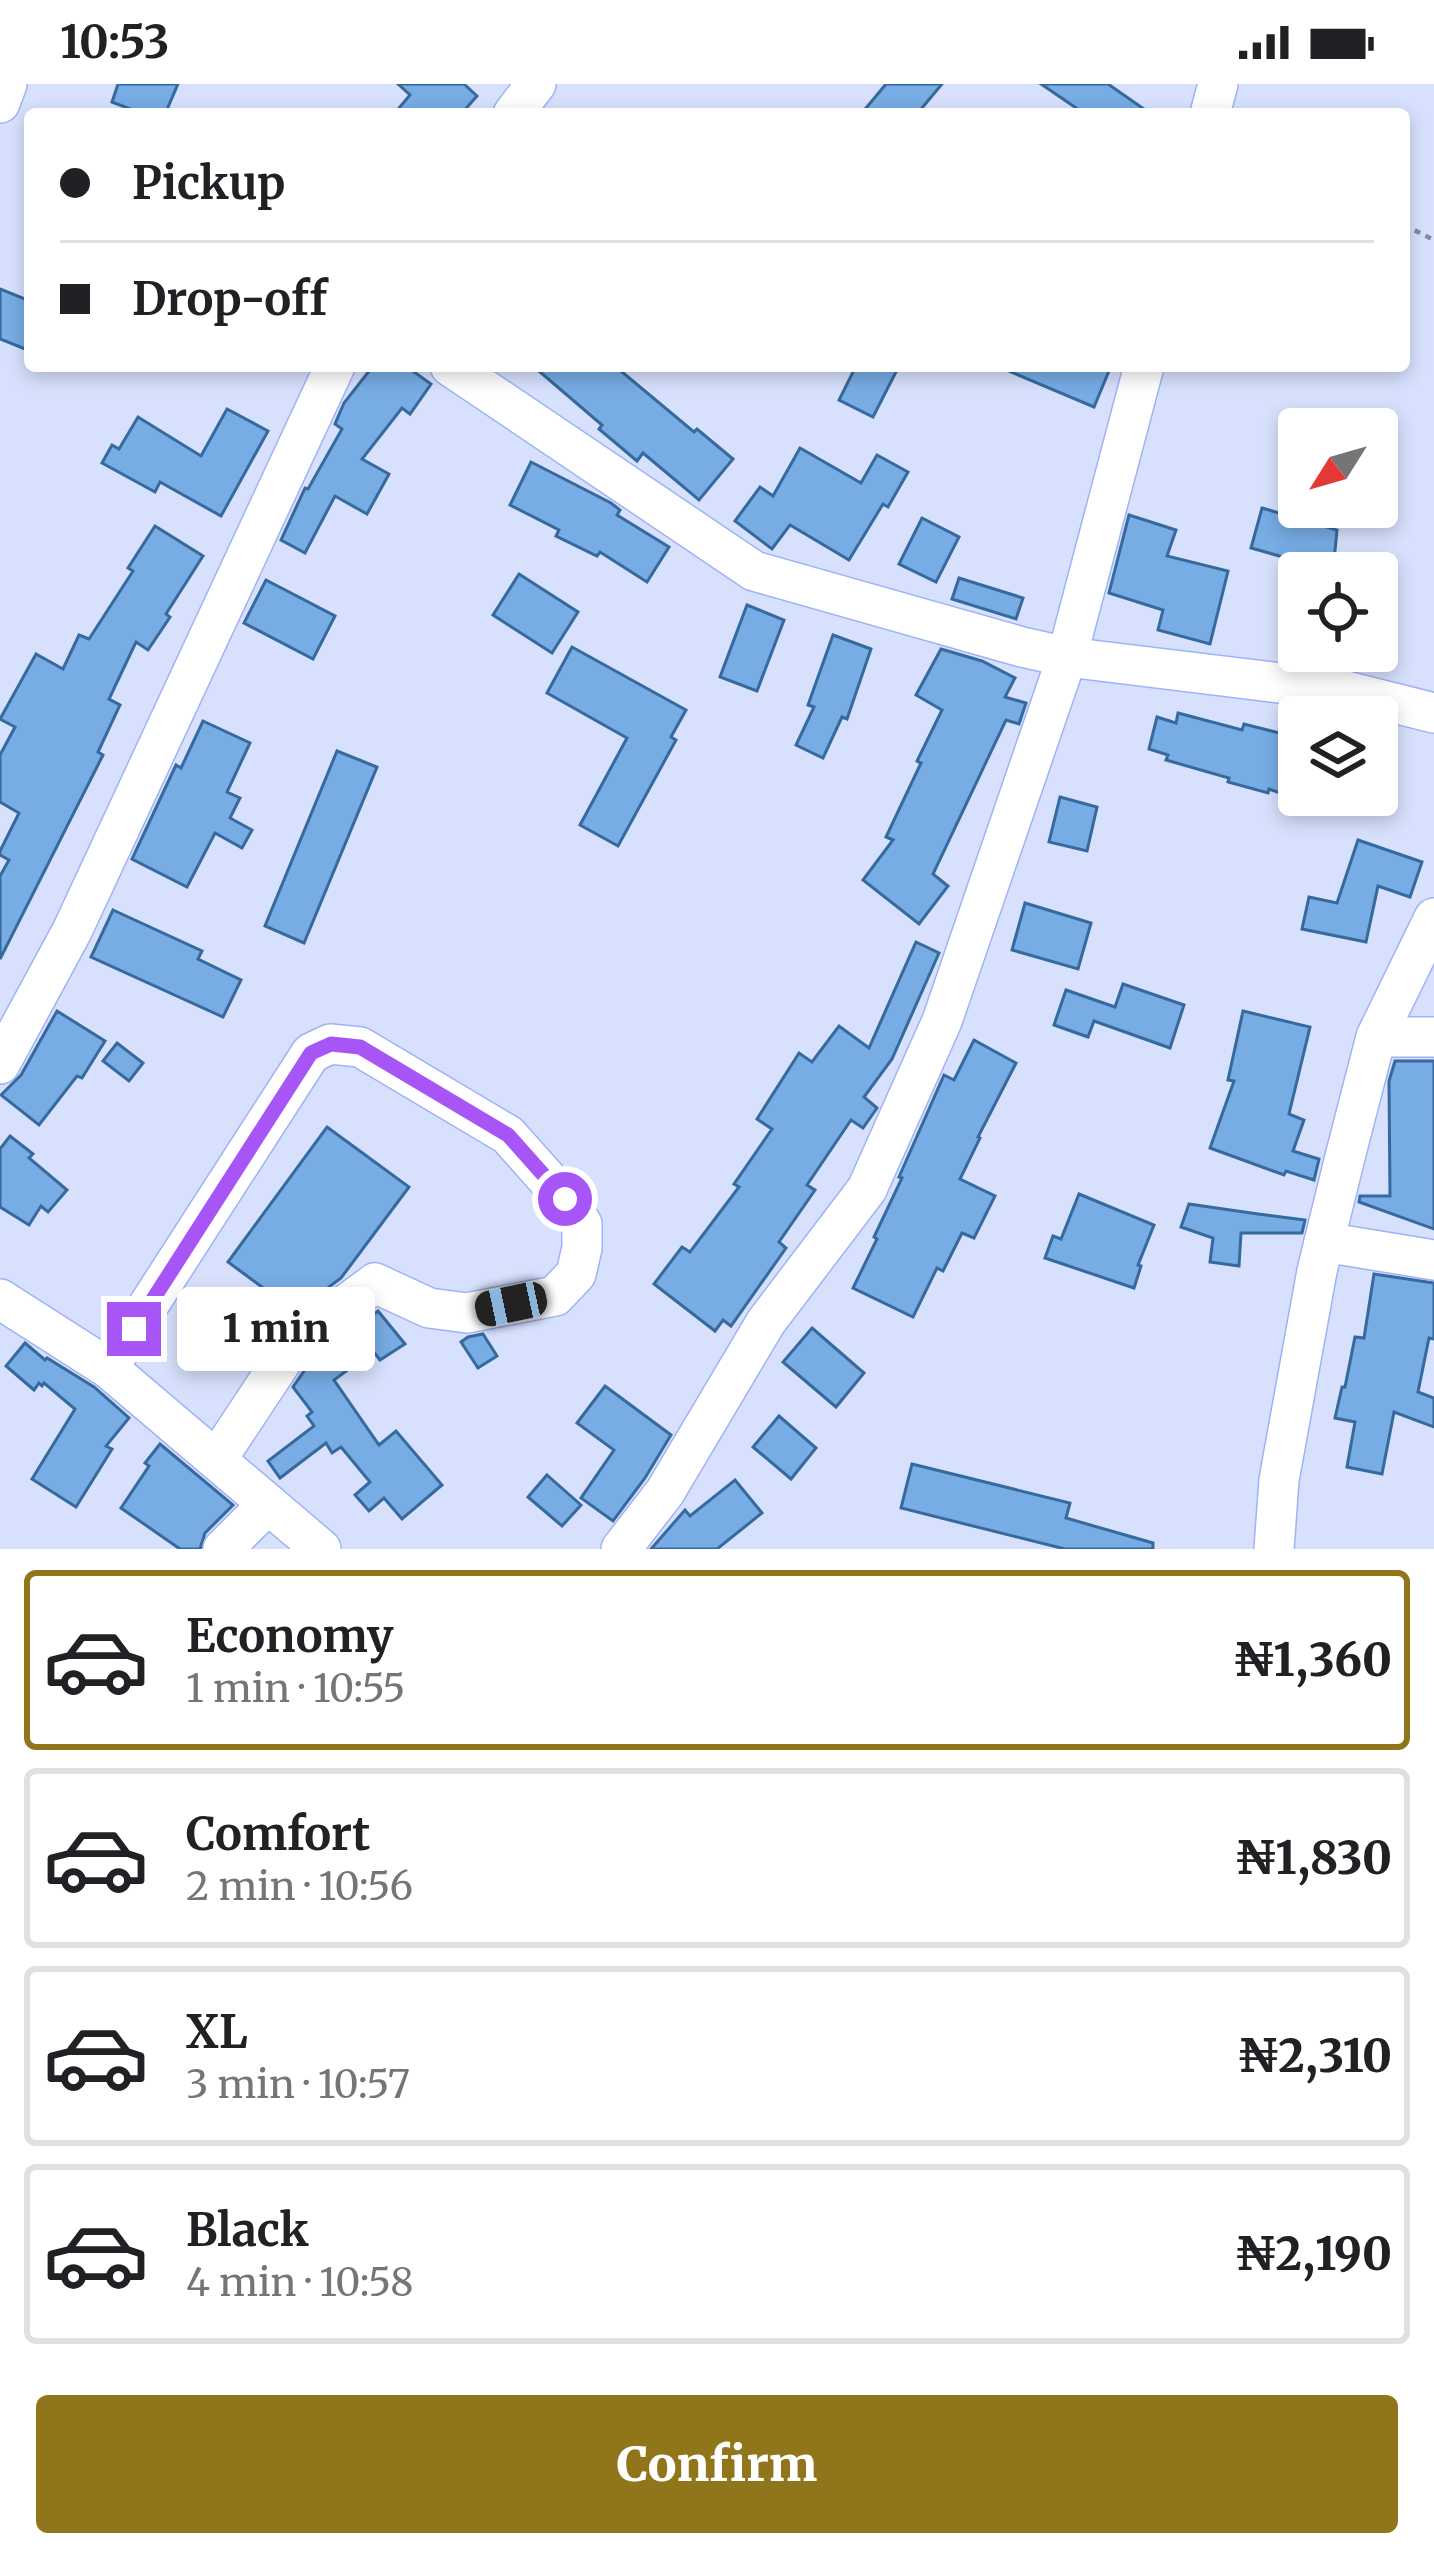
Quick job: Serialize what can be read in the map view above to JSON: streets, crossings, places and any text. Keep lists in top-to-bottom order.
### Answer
{
  "north": "bottom left",
  "page": {
    "status": "10:53",
    "banner": ["Pickup", "Drop-off"],
    "bubble": "1 min",
    "list": [
      {
        "name": "Economy",
        "note": "1 min · 10:55",
        "value": "₦1,360"
      },
      {
        "name": "Comfort",
        "note": "2 min · 10:56",
        "value": "₦1,830"
      },
      {
        "name": "XL",
        "note": "3 min · 10:57",
        "value": "₦2,310"
      },
      {
        "name": "Black",
        "note": "4 min · 10:58",
        "value": "₦2,190"
      }
    ],
    "buttons": "Confirm"
  }
}
